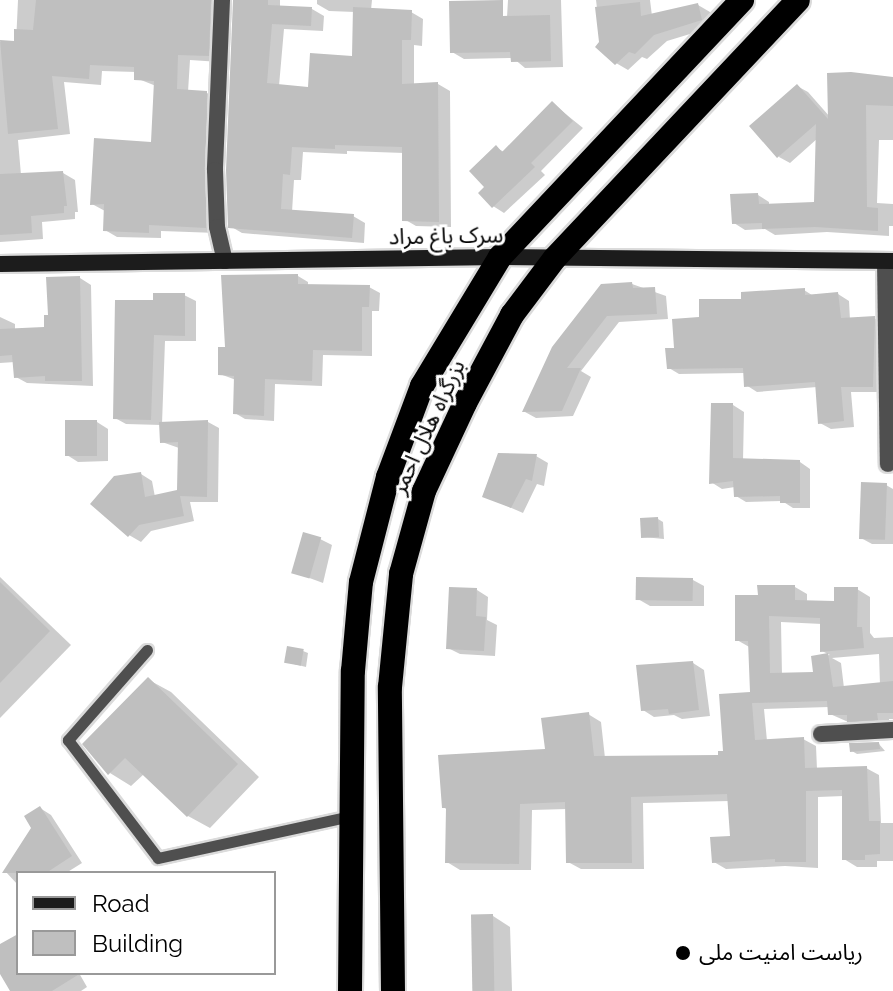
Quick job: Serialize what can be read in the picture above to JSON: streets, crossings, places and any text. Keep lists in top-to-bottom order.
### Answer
{
  "streets": {
    "highway": ["بزرگراه هلال احمر"],
    "street": ["سرک باغ مراد"]
  },
  "crossings": [
    ["سرک باغ مراد", "بزرگراه هلال احمر"]
  ],
  "places": ["ریاست امنیت ملی"],
  "legend": ["Road", "Building"]
}
